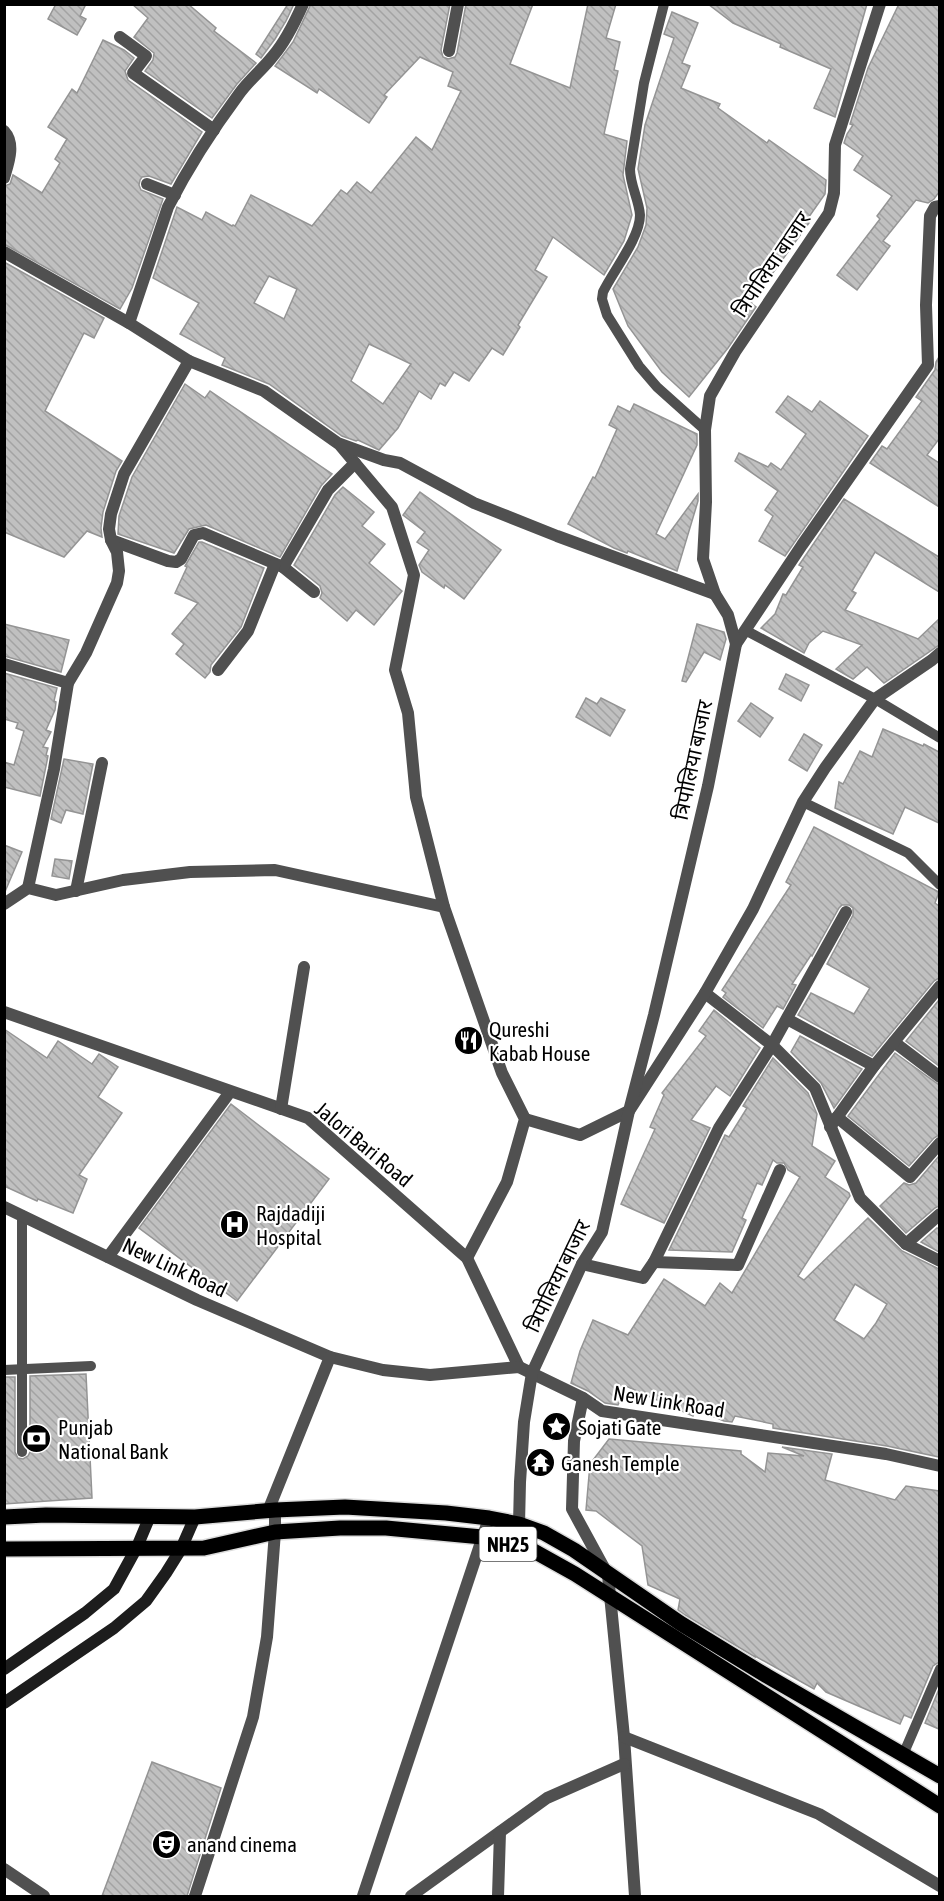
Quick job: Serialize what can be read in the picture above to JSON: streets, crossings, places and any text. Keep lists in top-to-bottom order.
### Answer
{
  "streets": {
    "main road": ["NH25"],
    "street": ["त्रिपोलिया बाजार", "Jalori Bari Road", "New Link Road"]
  },
  "crossings": [
    ["त्रिपोलिया बाजार", "New Link Road"],
    ["त्रिपोलिया बाजार", "NH25"],
    ["Jalori Bari Road", "New Link Road"]
  ],
  "places": {
    "restaurant": ["Qureshi Kabab House"],
    "hospital": ["Rajdadiji Hospital"],
    "place": ["Sojati Gate"],
    "bank": ["Punjab National Bank"],
    "temple": ["Ganesh Temple"],
    "theatre": ["anand cinema"]
  }
}
